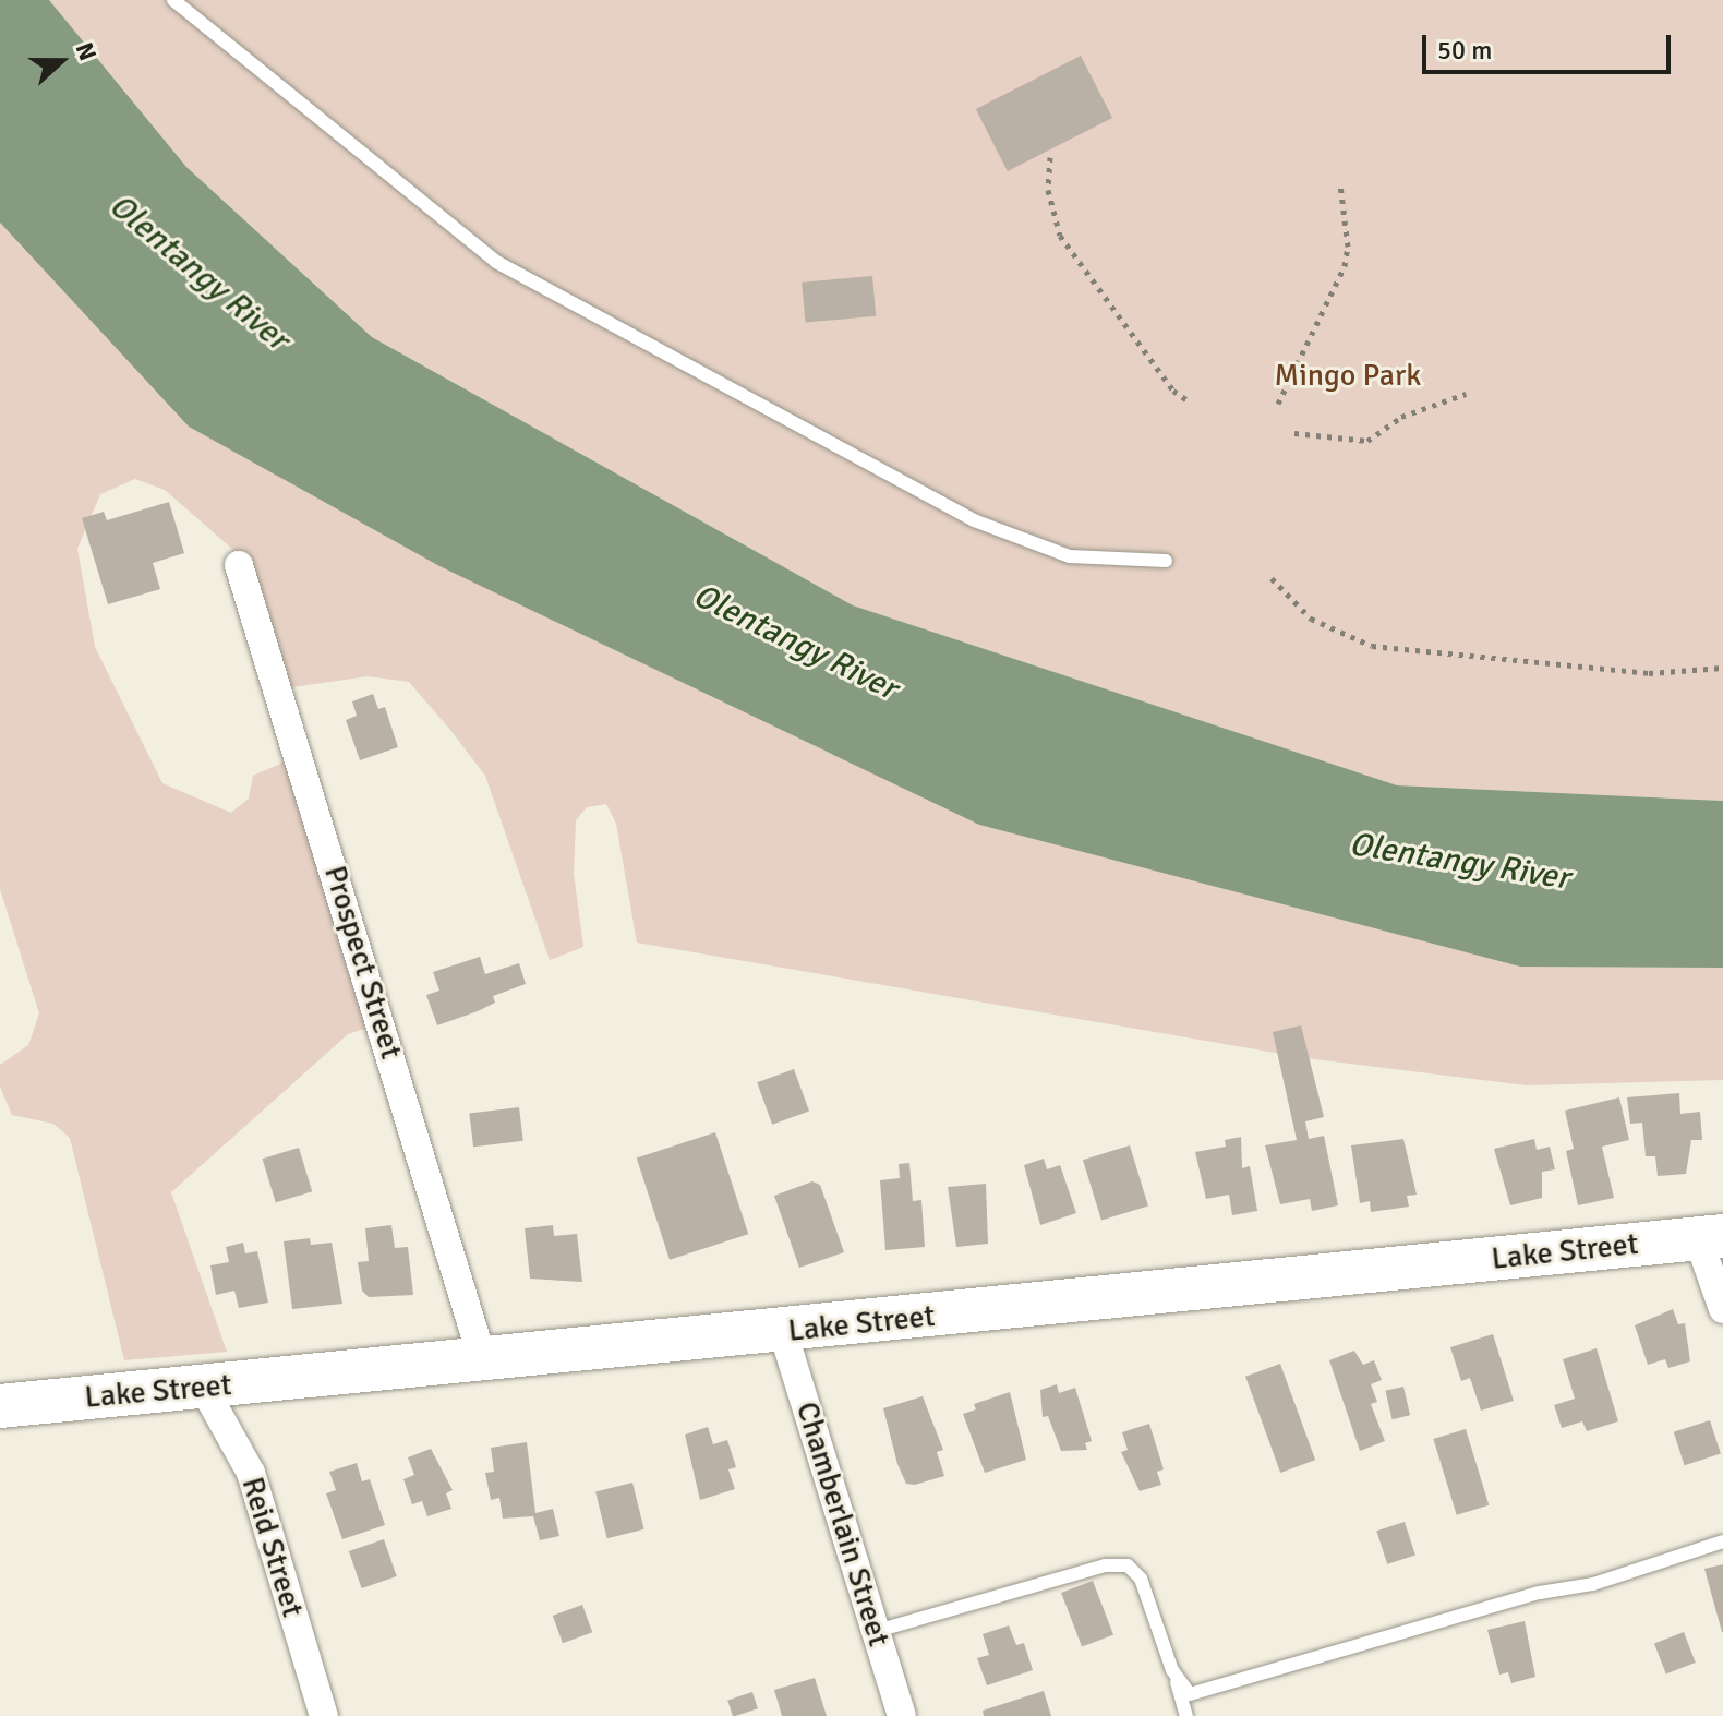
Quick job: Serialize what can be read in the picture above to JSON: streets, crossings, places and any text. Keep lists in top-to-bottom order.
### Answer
{
  "streets": {
    "main road": ["Lake Street"],
    "street": ["Prospect Street", "Chamberlain Street", "Reid Street"]
  },
  "crossings": [
    ["Prospect Street", "Lake Street"],
    ["Lake Street", "Chamberlain Street"],
    ["Lake Street", "Reid Street"]
  ],
  "water": ["Olentangy River"],
  "parks": ["Mingo Park"],
  "scale_bar": "50 m",
  "north": "right"
}
